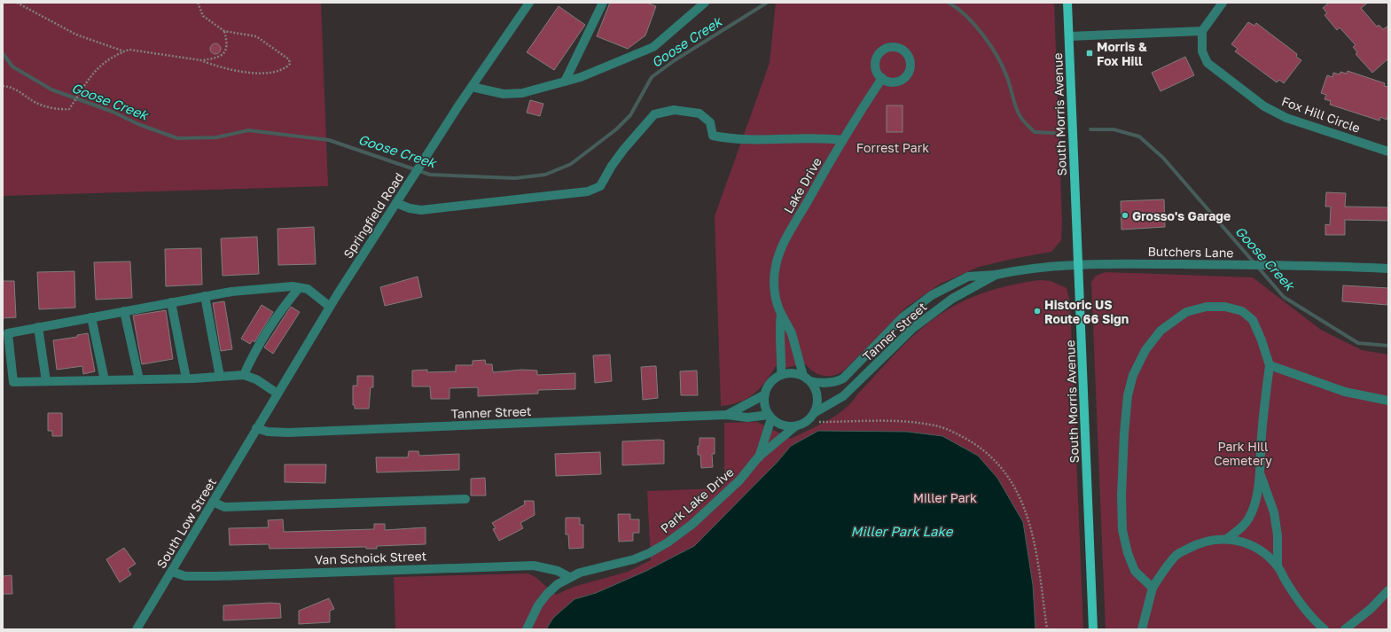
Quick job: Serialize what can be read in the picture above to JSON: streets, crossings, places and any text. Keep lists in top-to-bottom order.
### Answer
{
  "streets": {
    "main road": ["South Morris Avenue"],
    "street": [
      "Fox Hill Circle",
      "Lake Drive",
      "Springfield Road",
      "Butchers Lane",
      "Tanner Street",
      "Park Lake Drive",
      "South Low Street",
      "Van Schoick Street"
    ]
  },
  "crossings": [
    ["South Morris Avenue", "Butchers Lane"],
    ["South Morris Avenue", "Tanner Street"],
    ["Lake Drive", "Tanner Street"],
    ["Lake Drive", "Park Lake Drive"],
    ["Springfield Road", "Tanner Street"],
    ["Springfield Road", "South Low Street"],
    ["Butchers Lane", "Tanner Street"],
    ["Tanner Street", "Park Lake Drive"],
    ["Tanner Street", "South Low Street"],
    ["Park Lake Drive", "Van Schoick Street"],
    ["South Low Street", "Van Schoick Street"]
  ],
  "water": ["Goose Creek", "Miller Park Lake"],
  "parks": ["Forrest Park", "Park Hill Cemetery", "Miller Park"],
  "places": {
    "transit": ["Morris & Fox Hill"],
    "other": ["Grosso's Garage", "Historic US Route 66 Sign"]
  }
}
